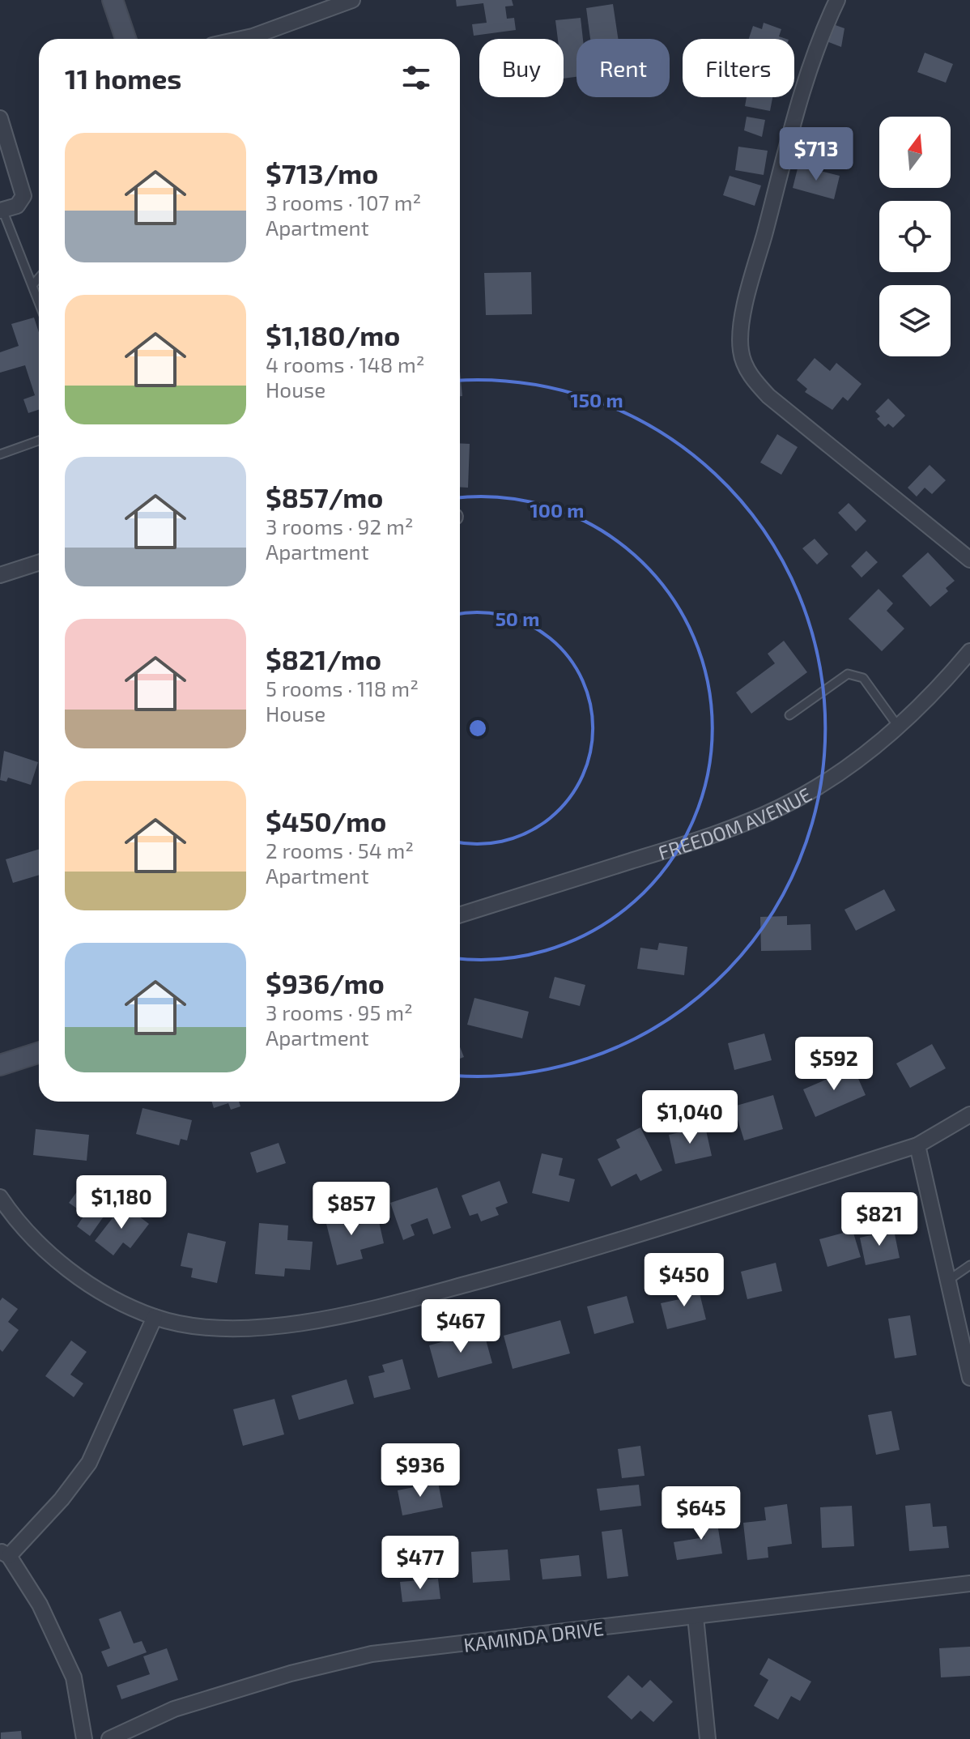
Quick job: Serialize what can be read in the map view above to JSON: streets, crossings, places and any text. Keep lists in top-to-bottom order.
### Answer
{
  "streets": {
    "street": ["FREEDOM AVENUE", "KAMINDA DRIVE"]
  },
  "north": "top",
  "page": {
    "chip": ["Buy", "Rent", "Filters"],
    "heading": "11 homes",
    "list": [
      {
        "name": "$713/mo",
        "note": "3 rooms · 107 m² · Apartment"
      },
      {
        "name": "$1,180/mo",
        "note": "4 rooms · 148 m² · House"
      },
      {
        "name": "$857/mo",
        "note": "3 rooms · 92 m² · Apartment"
      },
      {
        "name": "$821/mo",
        "note": "5 rooms · 118 m² · House"
      },
      {
        "name": "$450/mo",
        "note": "2 rooms · 54 m² · Apartment"
      },
      {
        "name": "$936/mo",
        "note": "3 rooms · 95 m² · Apartment"
      }
    ],
    "price": [
      "$713",
      "$592",
      "$1,040",
      "$1,180",
      "$857",
      "$821",
      "$450",
      "$467",
      "$936",
      "$645",
      "$477"
    ]
  },
  "rings": ["150 m", "100 m", "50 m"]
}
